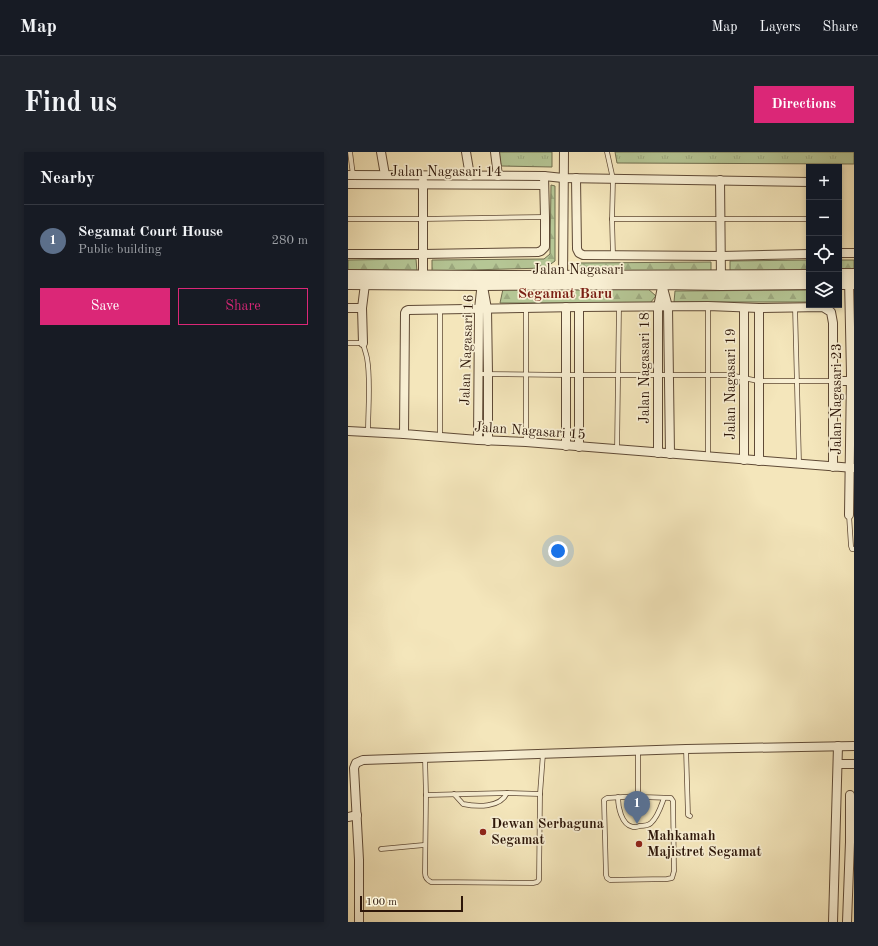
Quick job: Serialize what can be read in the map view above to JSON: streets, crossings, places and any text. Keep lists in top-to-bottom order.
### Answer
{
  "streets": {
    "street": [
      "Jalan Nagasari 14",
      "Jalan Nagasari",
      "Jalan Nagasari 16",
      "Jalan Nagasari 18",
      "Jalan Nagasari 19",
      "Jalan Nagasari 23",
      "Jalan Nagasari 15"
    ]
  },
  "crossings": [
    ["Jalan Nagasari 14", "Jalan Nagasari"],
    ["Jalan Nagasari", "Jalan Nagasari 16"],
    ["Jalan Nagasari", "Jalan Nagasari 18"],
    ["Jalan Nagasari 16", "Jalan Nagasari 15"],
    ["Jalan Nagasari 18", "Jalan Nagasari 15"],
    ["Jalan Nagasari 19", "Jalan Nagasari 15"],
    ["Jalan Nagasari 23", "Jalan Nagasari 15"]
  ],
  "districts": ["Segamat Baru"],
  "places": ["Dewan Serbaguna Segamat", "Mahkamah Majistret Segamat"],
  "scale_bar": "100 m",
  "page": {
    "header": "Map",
    "nav": ["Map", "Layers", "Share"],
    "buttons": [
      "Directions",
      ["Save", "Share"]
    ],
    "title": "Find us",
    "heading": "Nearby",
    "map_buttons": ["+", "−"],
    "list": [
      {
        "mark": "1",
        "name": "Segamat Court House",
        "note": "Public building",
        "value": "280 m"
      }
    ],
    "pins": "1",
    "scale": "100 m"
  }
}
